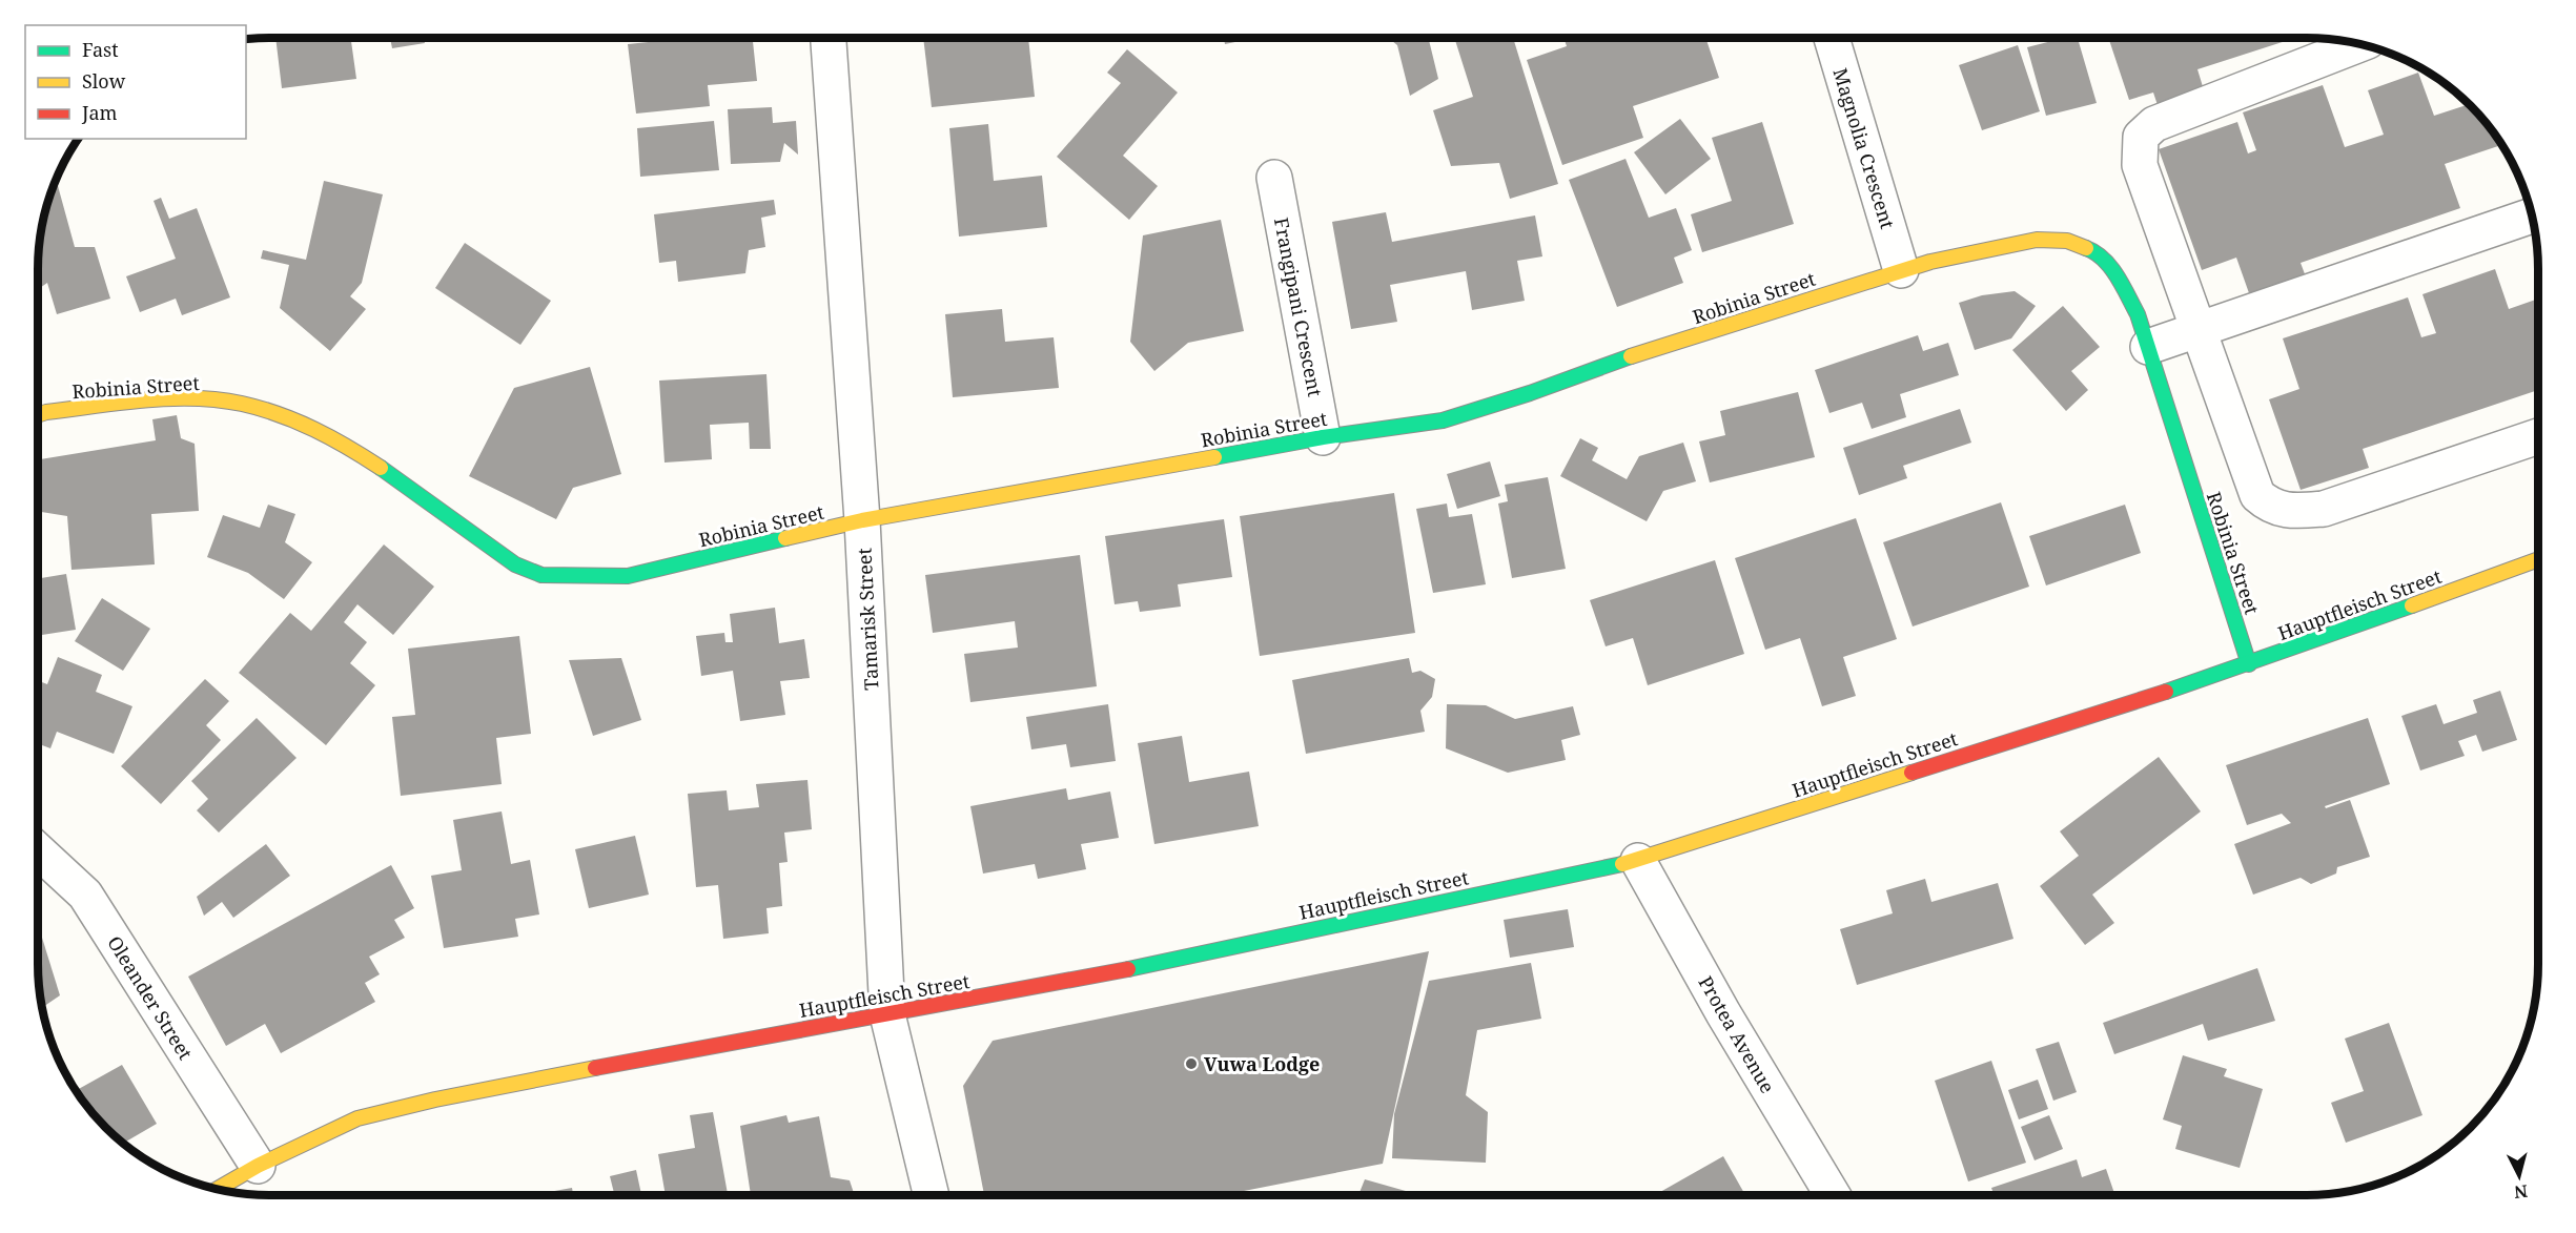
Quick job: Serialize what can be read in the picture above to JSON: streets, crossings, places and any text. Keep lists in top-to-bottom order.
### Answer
{
  "streets": {
    "street": [
      "Magnolia Crescent",
      "Robinia Street",
      "Frangipani Crescent",
      "Hauptfleisch Street",
      "Tamarisk Street",
      "Oleander Street",
      "Protea Avenue"
    ]
  },
  "crossings": [
    ["Magnolia Crescent", "Robinia Street"],
    ["Robinia Street", "Frangipani Crescent"],
    ["Robinia Street", "Hauptfleisch Street"],
    ["Robinia Street", "Tamarisk Street"],
    ["Hauptfleisch Street", "Tamarisk Street"],
    ["Hauptfleisch Street", "Oleander Street"],
    ["Hauptfleisch Street", "Protea Avenue"]
  ],
  "places": ["Vuwa Lodge"],
  "legend": ["Fast", "Slow", "Jam"],
  "north": "bottom"
}
